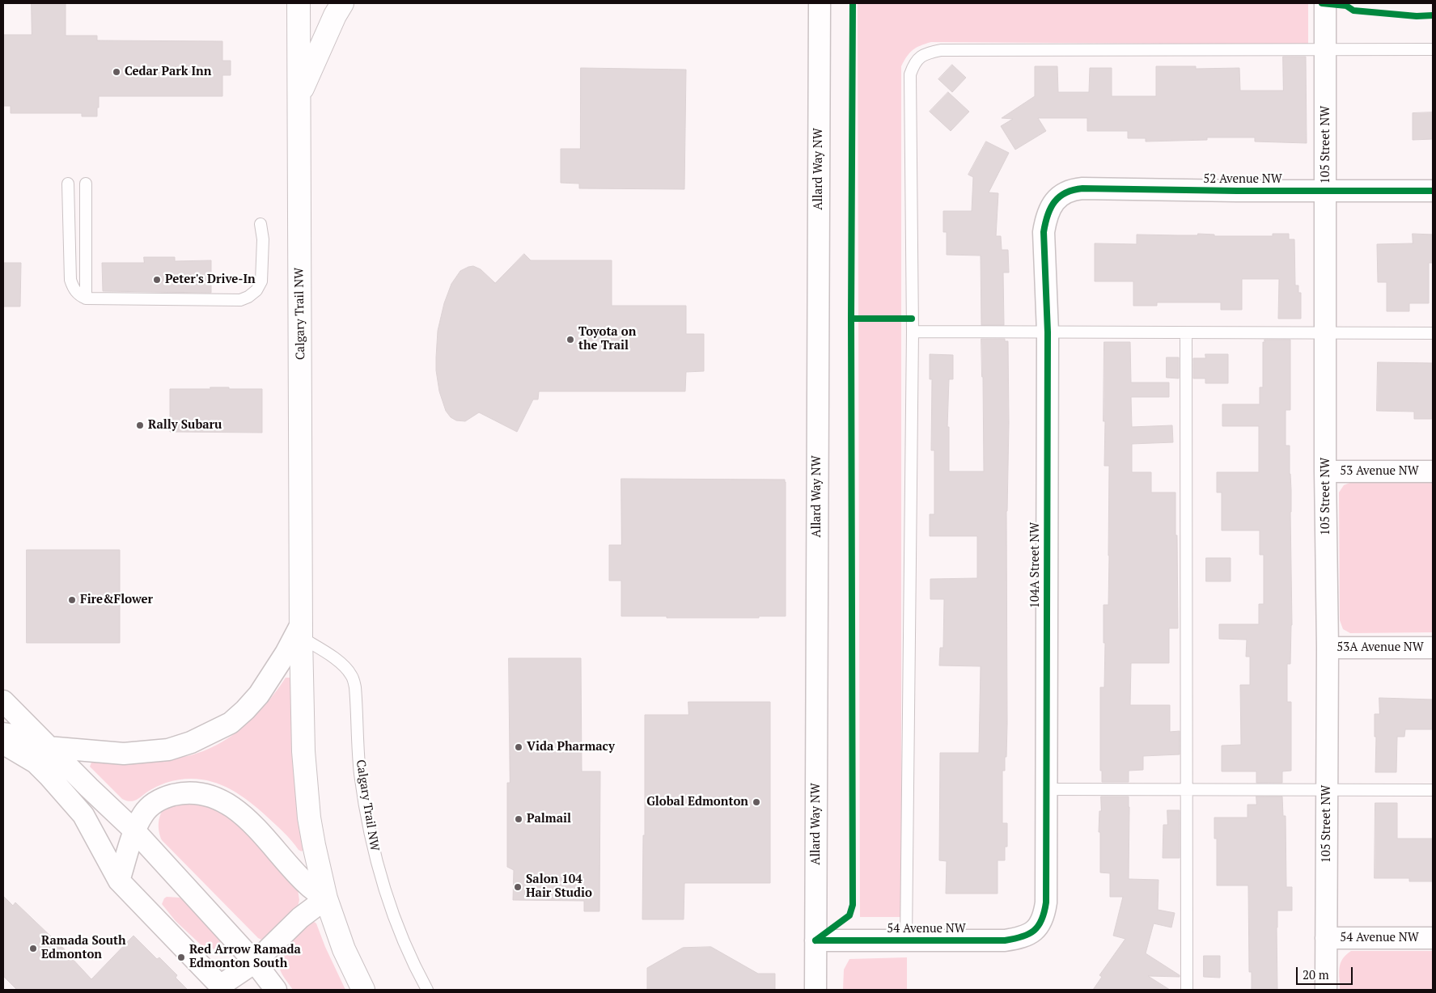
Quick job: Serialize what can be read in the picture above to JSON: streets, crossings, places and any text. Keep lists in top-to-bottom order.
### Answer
{
  "streets": {
    "main road": ["Calgary Trail NW"],
    "street": [
      "105 Street NW",
      "Allard Way NW",
      "52 Avenue NW",
      "53 Avenue NW",
      "104A Street NW",
      "53A Avenue NW",
      "54 Avenue NW"
    ]
  },
  "crossings": [
    ["105 Street NW", "52 Avenue NW"],
    ["105 Street NW", "53 Avenue NW"],
    ["105 Street NW", "53A Avenue NW"],
    ["105 Street NW", "54 Avenue NW"],
    ["Allard Way NW", "54 Avenue NW"],
    ["52 Avenue NW", "104A Street NW"],
    ["104A Street NW", "54 Avenue NW"]
  ],
  "places": [
    "Cedar Park Inn",
    "Peter's Drive-In",
    "Toyota on the Trail",
    "Rally Subaru",
    "Fire&Flower",
    "Vida Pharmacy",
    "Global Edmonton",
    "Palmail",
    "Salon 104 Hair Studio",
    "Ramada South Edmonton",
    "Red Arrow Ramada Edmonton South"
  ],
  "scale_bar": "20 m"
}
